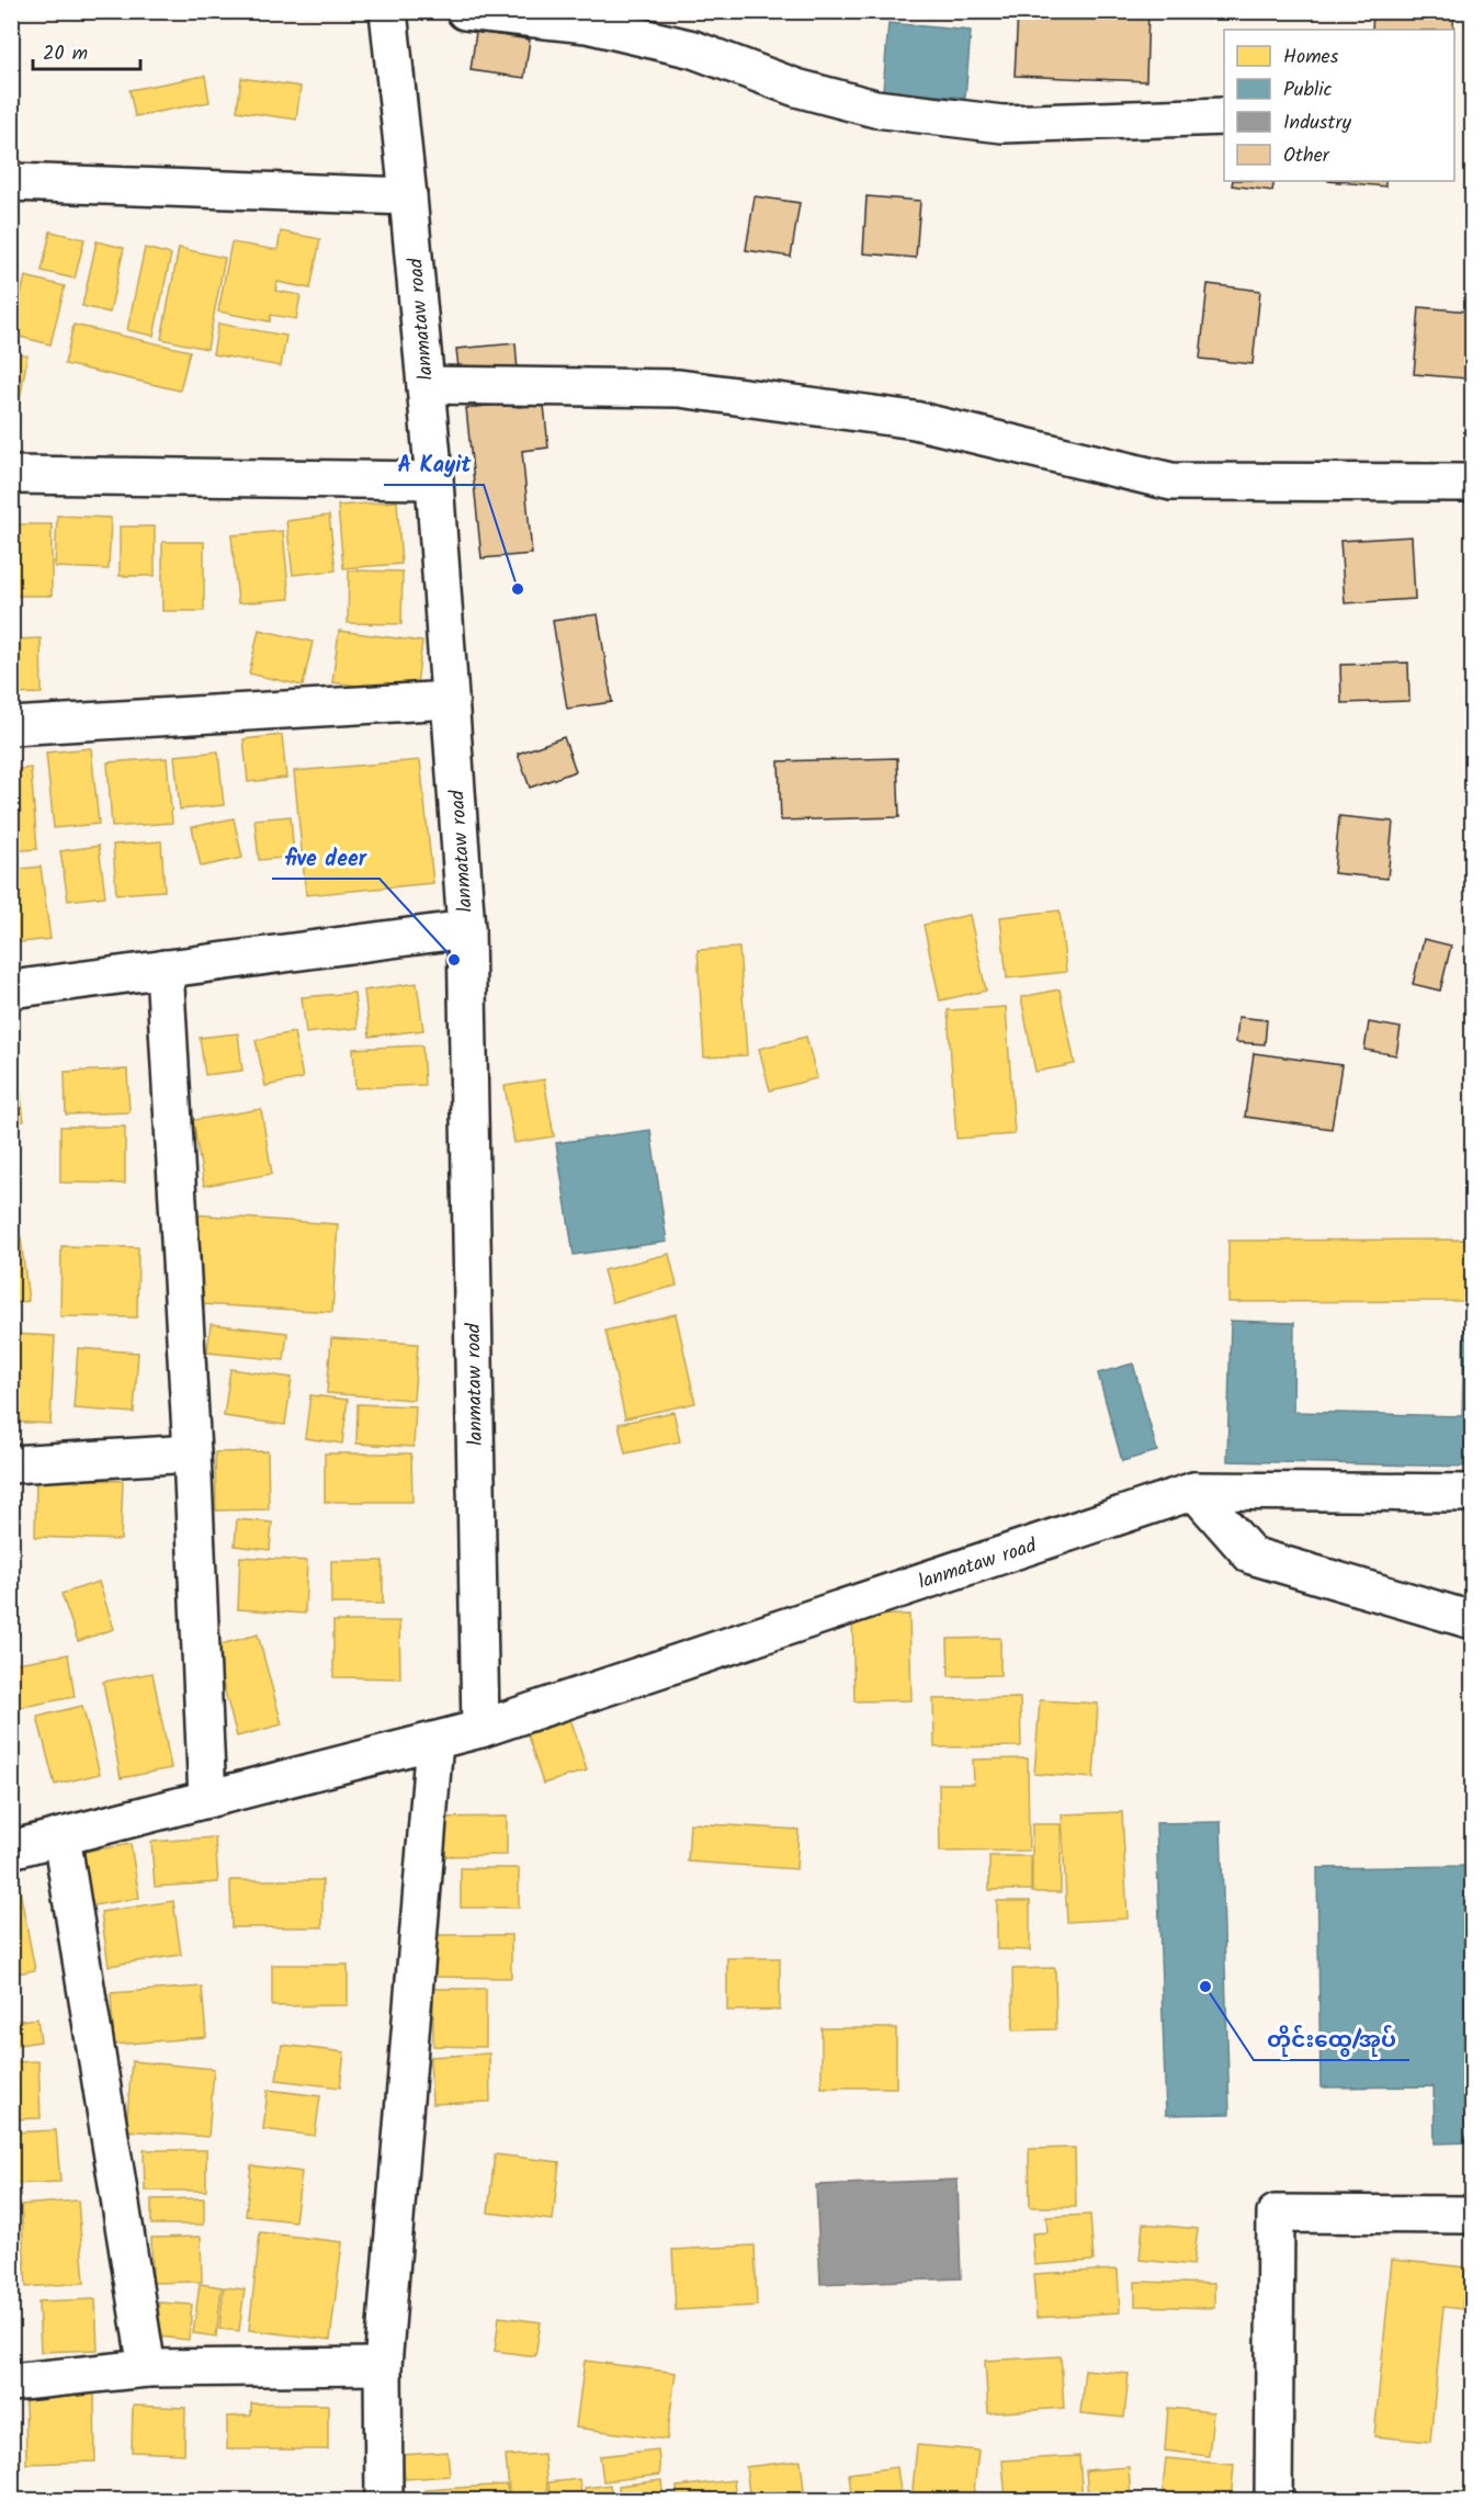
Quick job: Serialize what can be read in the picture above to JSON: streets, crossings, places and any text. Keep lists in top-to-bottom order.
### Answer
{
  "streets": {
    "street": ["lanmataw road"]
  },
  "places": ["A Kayit", "five deer", "တိုင်းထွေ/အုပ်"],
  "legend": [
    "Homes",
    "Public",
    "Industry",
    "Other"
  ],
  "scale_bar": "20 m"
}
